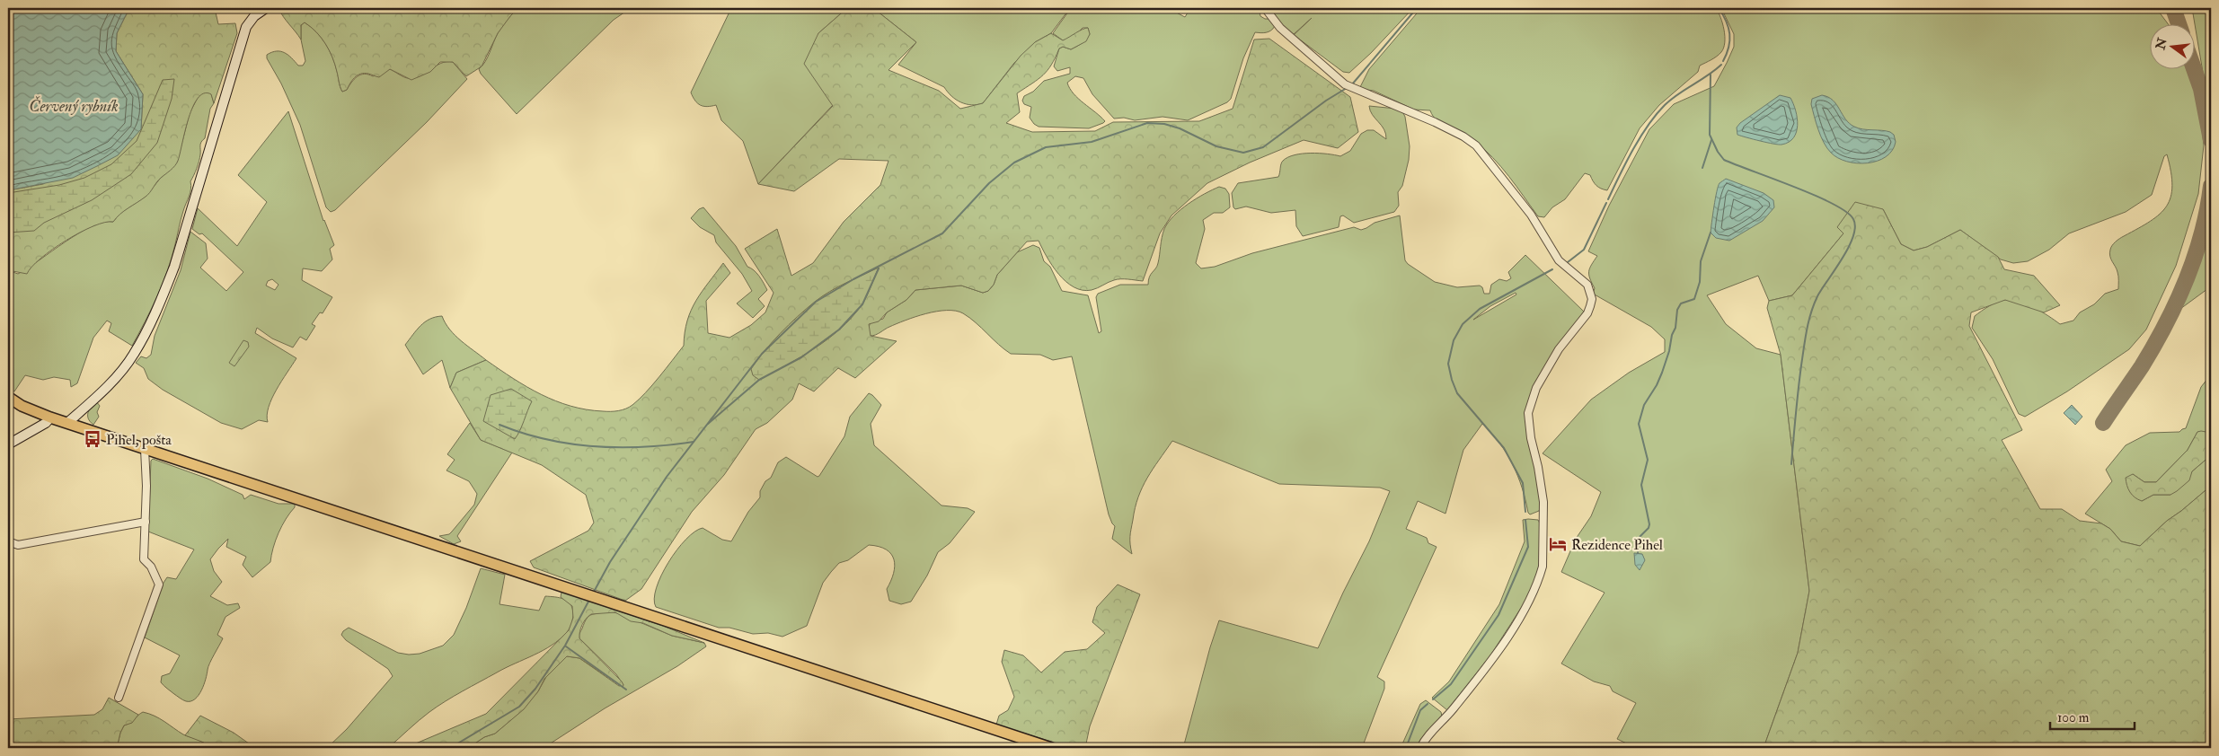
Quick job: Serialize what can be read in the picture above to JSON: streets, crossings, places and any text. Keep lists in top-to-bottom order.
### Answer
{
  "water": ["Červený rybník"],
  "places": {
    "bus stop": ["Pihel, pošta"],
    "hotel": ["Rezidence Pihel"]
  },
  "scale_bar": "100 m",
  "north": "left"
}
